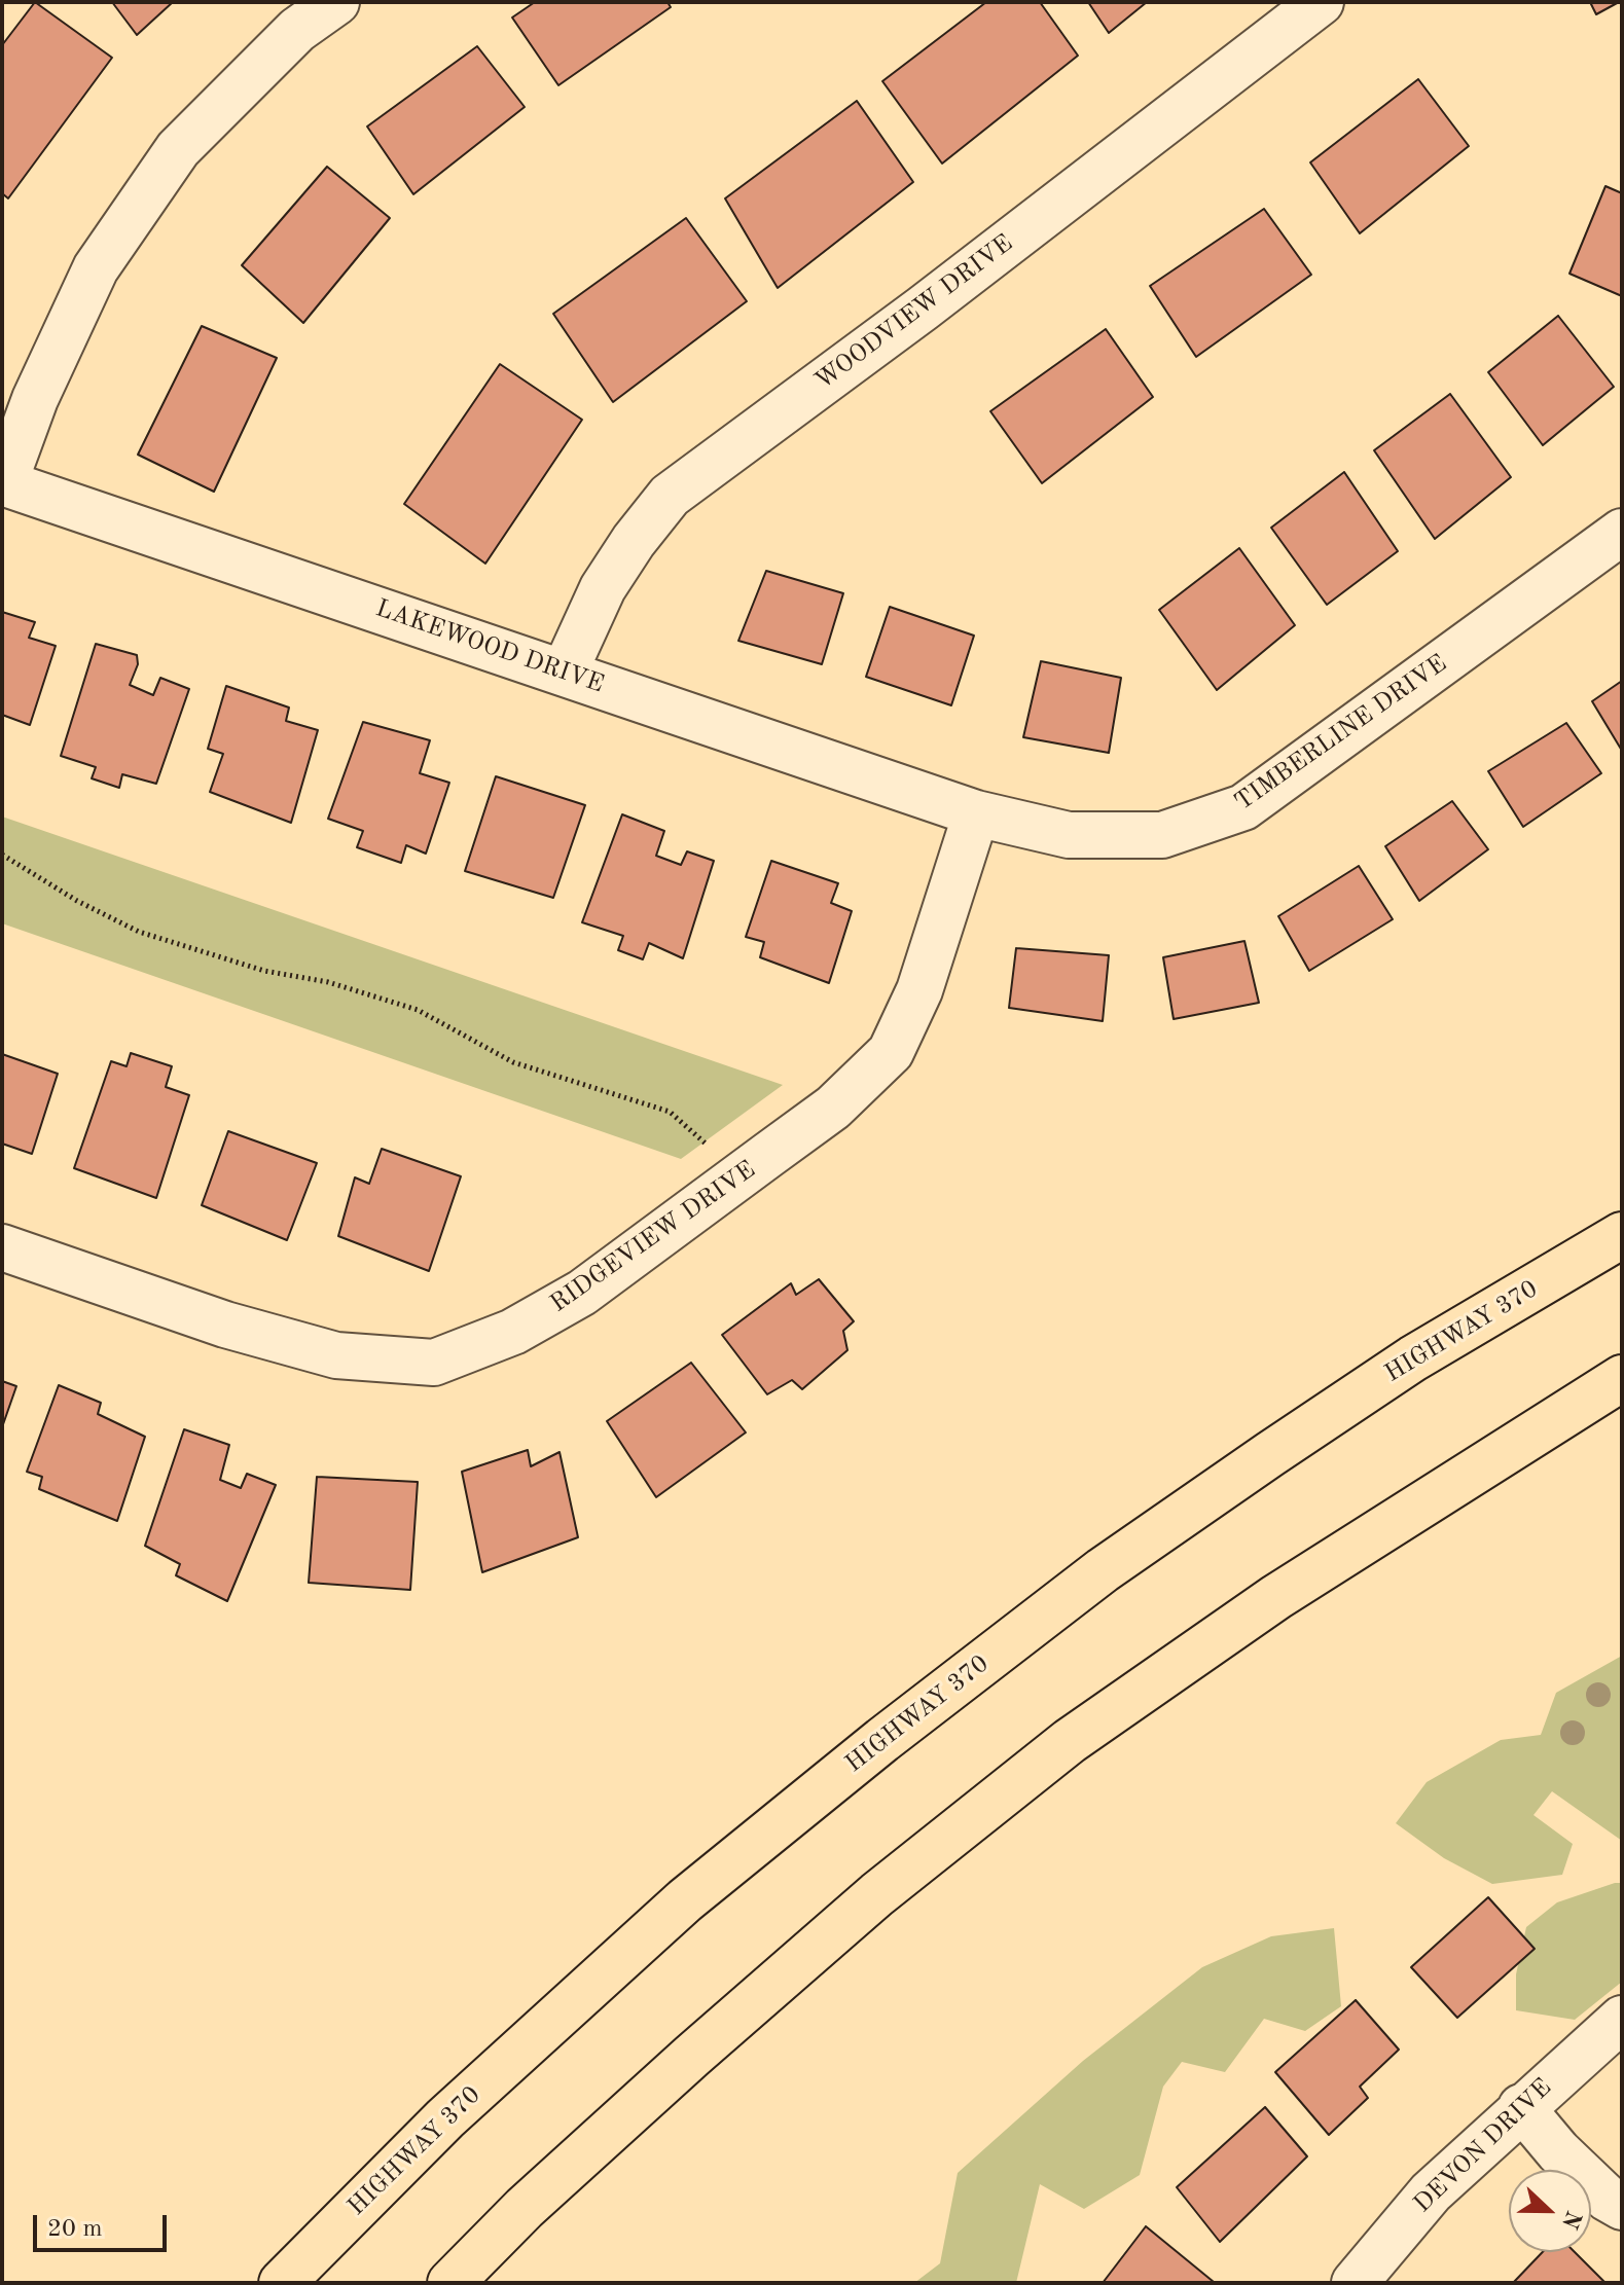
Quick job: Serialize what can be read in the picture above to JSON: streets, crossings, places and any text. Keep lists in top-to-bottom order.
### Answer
{
  "streets": {
    "highway": ["HIGHWAY 370"],
    "street": [
      "WOODVIEW DRIVE",
      "LAKEWOOD DRIVE",
      "TIMBERLINE DRIVE",
      "RIDGEVIEW DRIVE",
      "DEVON DRIVE"
    ]
  },
  "crossings": [
    ["WOODVIEW DRIVE", "LAKEWOOD DRIVE"],
    ["LAKEWOOD DRIVE", "TIMBERLINE DRIVE"],
    ["LAKEWOOD DRIVE", "RIDGEVIEW DRIVE"],
    ["TIMBERLINE DRIVE", "RIDGEVIEW DRIVE"]
  ],
  "scale_bar": "20 m",
  "north": "right"
}
